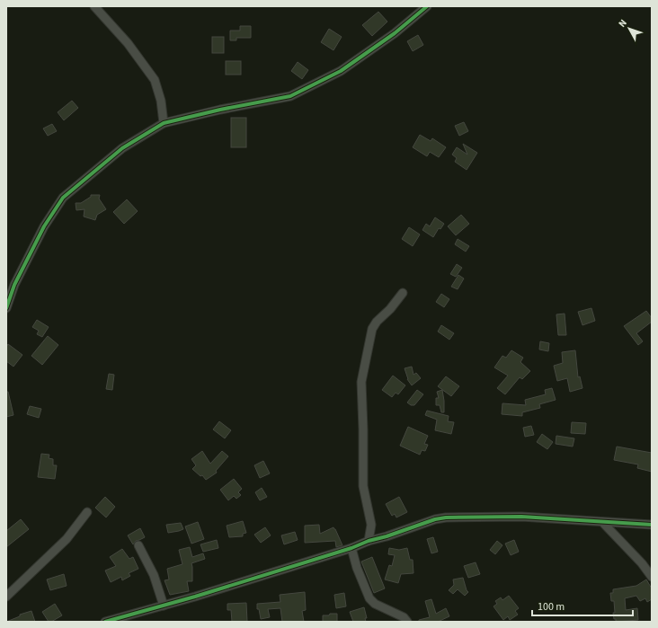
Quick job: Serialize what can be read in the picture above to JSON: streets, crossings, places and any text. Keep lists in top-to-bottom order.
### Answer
{
  "scale_bar": "100 m",
  "north": "top left"
}
